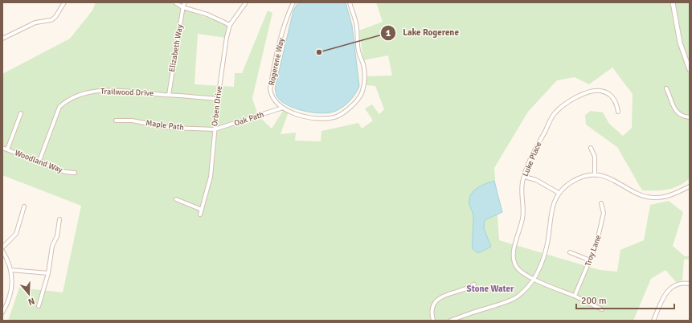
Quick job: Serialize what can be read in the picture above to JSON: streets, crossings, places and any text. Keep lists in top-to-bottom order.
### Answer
{
  "streets": {
    "street": [
      "Elizabeth Way",
      "Rogerene Way",
      "Trailwood Drive",
      "Orben Drive",
      "Oak Path",
      "Maple Path",
      "Luke Place",
      "Woodland Way",
      "Troy Lane"
    ]
  },
  "crossings": [
    ["Elizabeth Way", "Trailwood Drive"],
    ["Rogerene Way", "Oak Path"],
    ["Trailwood Drive", "Orben Drive"],
    ["Trailwood Drive", "Woodland Way"],
    ["Orben Drive", "Oak Path"],
    ["Orben Drive", "Maple Path"],
    ["Oak Path", "Maple Path"],
    ["Luke Place", "Troy Lane"]
  ],
  "districts": ["Stone Water"],
  "places": ["Lake Rogerene"],
  "scale_bar": "200 m",
  "north": "bottom"
}
